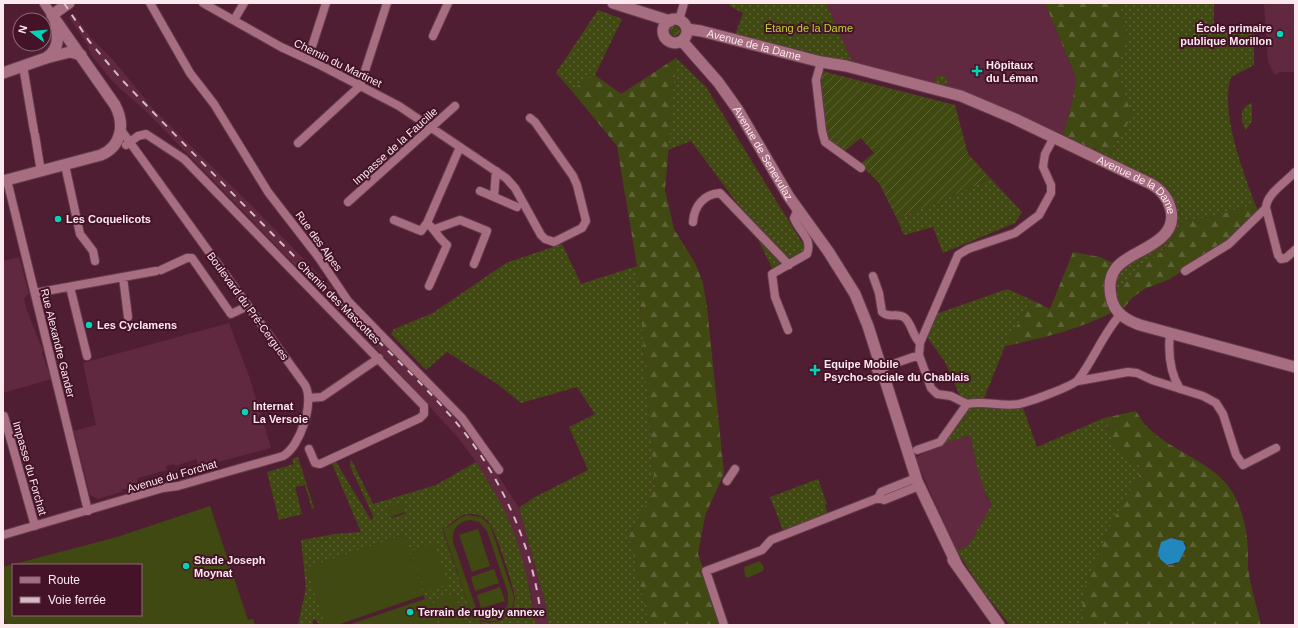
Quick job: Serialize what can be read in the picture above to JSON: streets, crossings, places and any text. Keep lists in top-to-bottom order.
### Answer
{
  "streets": {
    "main road": ["Avenue de la Dame", "Avenue de Senevulaz"],
    "street": [
      "Chemin du Martinet",
      "Impasse de la Faucille",
      "Rue des Alpes",
      "Chemin des Mascottes",
      "Boulevard du Pré-Cergues",
      "Rue Alexandre Gander",
      "Impasse du Forchat",
      "Avenue du Forchat"
    ]
  },
  "crossings": [
    ["Avenue de la Dame", "Avenue de Senevulaz"],
    ["Chemin du Martinet", "Impasse de la Faucille"],
    ["Chemin des Mascottes", "Boulevard du Pré-Cergues"],
    ["Boulevard du Pré-Cergues", "Avenue du Forchat"],
    ["Rue Alexandre Gander", "Avenue du Forchat"],
    ["Impasse du Forchat", "Avenue du Forchat"]
  ],
  "parks": ["Étang de la Dame"],
  "places": {
    "other": [
      "École primaire publique Morillon",
      "Les Coquelicots",
      "Les Cyclamens",
      "Internat La Versoie",
      "Stade Joseph Moynat",
      "Terrain de rugby annexe"
    ],
    "health": ["Hôpitaux du Léman", "Equipe Mobile Psycho-sociale du Chablais"]
  },
  "legend": ["Route", "Voie ferrée"],
  "north": "left"
}
